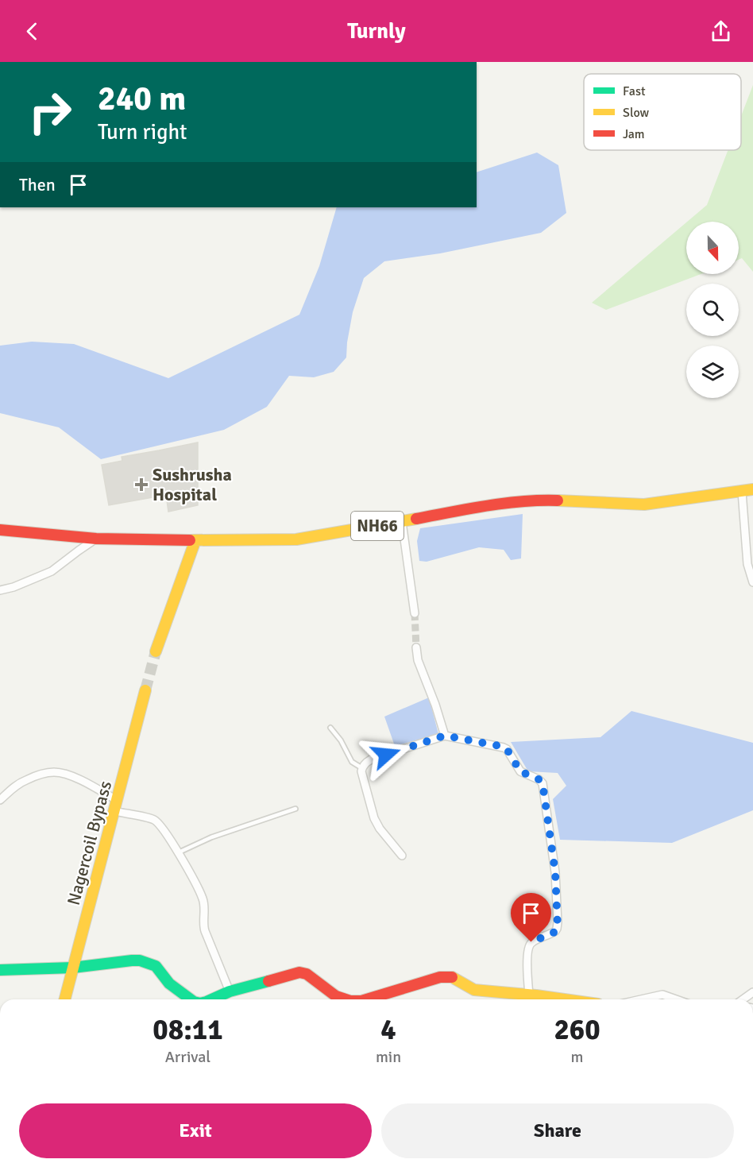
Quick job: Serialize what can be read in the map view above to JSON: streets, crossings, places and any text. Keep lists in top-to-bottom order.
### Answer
{
  "streets": {
    "main road": ["NH66", "Nagercoil Bypass"]
  },
  "places": {
    "health": ["Sushrusha Hospital"]
  },
  "legend": ["Fast", "Slow", "Jam"],
  "north": "bottom",
  "page": {
    "header": "Turnly",
    "turn": ["240 m", "Turn right"],
    "then": "Then",
    "eta": [
      "08:11",
      "Arrival",
      "4",
      "min",
      "260",
      "m"
    ],
    "buttons": ["Exit", "Share"]
  }
}
